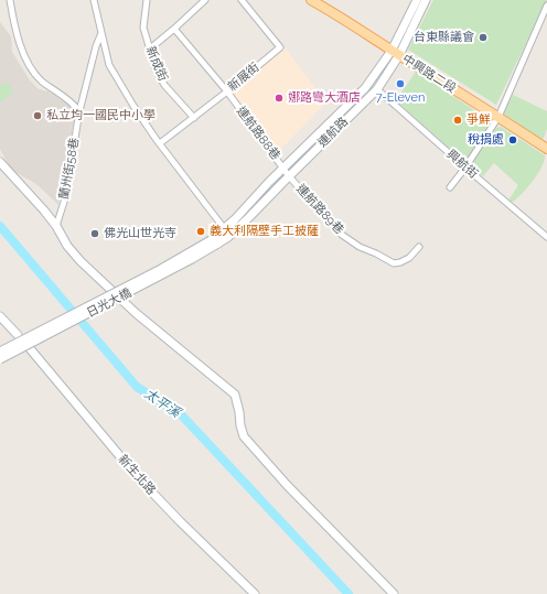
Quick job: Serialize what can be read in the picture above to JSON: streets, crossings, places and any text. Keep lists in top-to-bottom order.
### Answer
{
  "streets": {
    "main road": ["中興路二段"],
    "street": [
      "新成街",
      "新展街",
      "連航路",
      "連航路88巷",
      "興航街",
      "蘭州街58巷",
      "連航路89巷",
      "日光大橋",
      "新生北路"
    ]
  },
  "crossings": [
    ["新成街", "新展街"],
    ["中興路二段", "連航路"],
    ["新展街", "連航路88巷"],
    ["連航路", "連航路88巷"],
    ["連航路", "興航街"],
    ["連航路", "連航路89巷"],
    ["連航路", "日光大橋"],
    ["連航路88巷", "連航路89巷"]
  ],
  "water": ["太平溪"],
  "places": [
    "台東縣議會",
    "7-Eleven",
    "娜路彎大酒店",
    "私立均一國民中小學",
    "爭鮮",
    "稅捐處",
    "義大利隔壁手工披薩",
    "佛光山世光寺"
  ]
}
